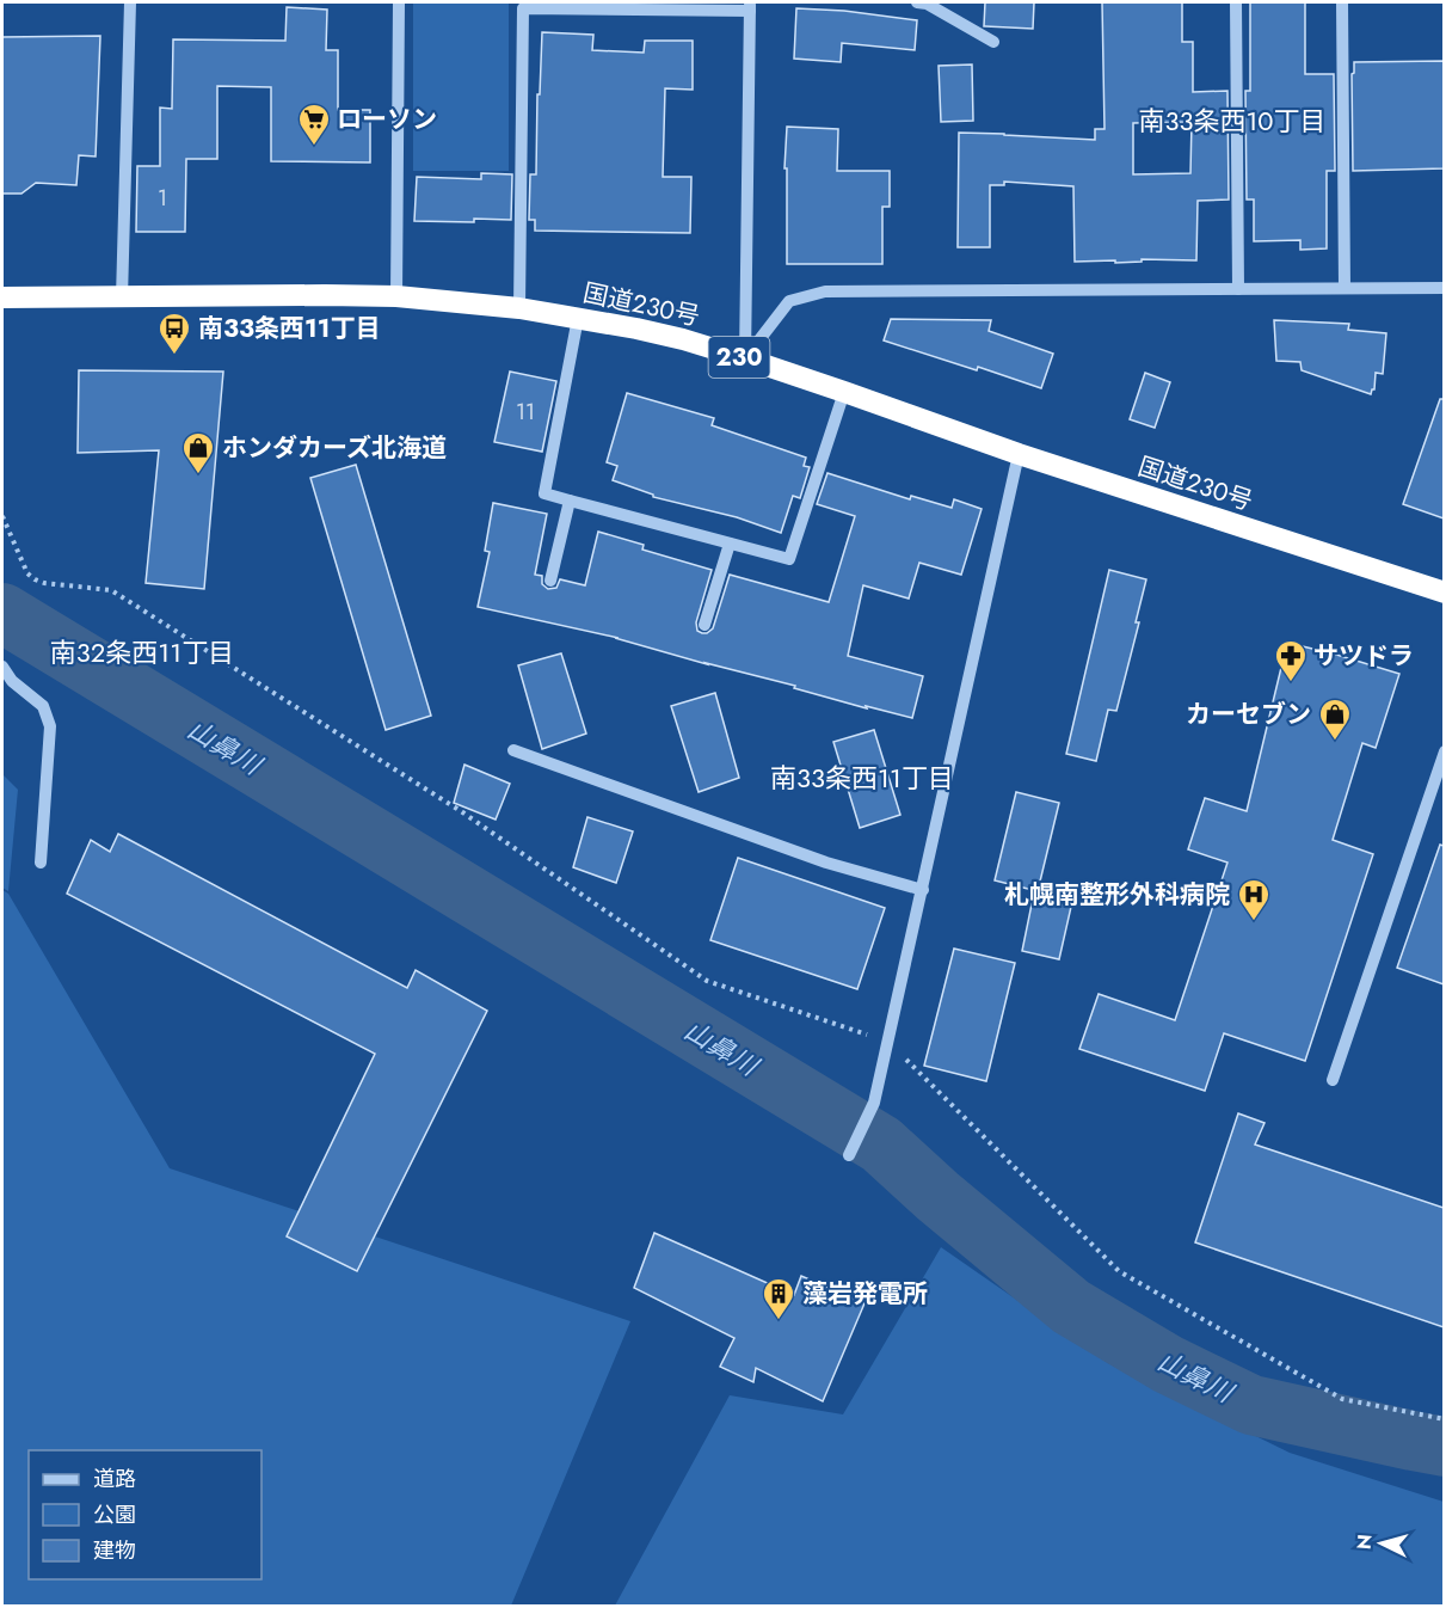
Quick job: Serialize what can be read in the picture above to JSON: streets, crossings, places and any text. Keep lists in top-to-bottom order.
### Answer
{
  "streets": {
    "highway": ["国道230号", "230"]
  },
  "districts": ["南33条西10丁目", "南32条西11丁目", "南33条西11丁目"],
  "water": ["山鼻川"],
  "places": {
    "supermarket": ["ローソン"],
    "bus stop": ["南33条西11丁目"],
    "shop": ["ホンダカーズ北海道", "カーセブン"],
    "pharmacy": ["サツドラ"],
    "hospital": ["札幌南整形外科病院"],
    "building": ["藻岩発電所"]
  },
  "house_numbers": ["1", "11"],
  "legend": ["道路", "公園", "建物"],
  "north": "left"
}
